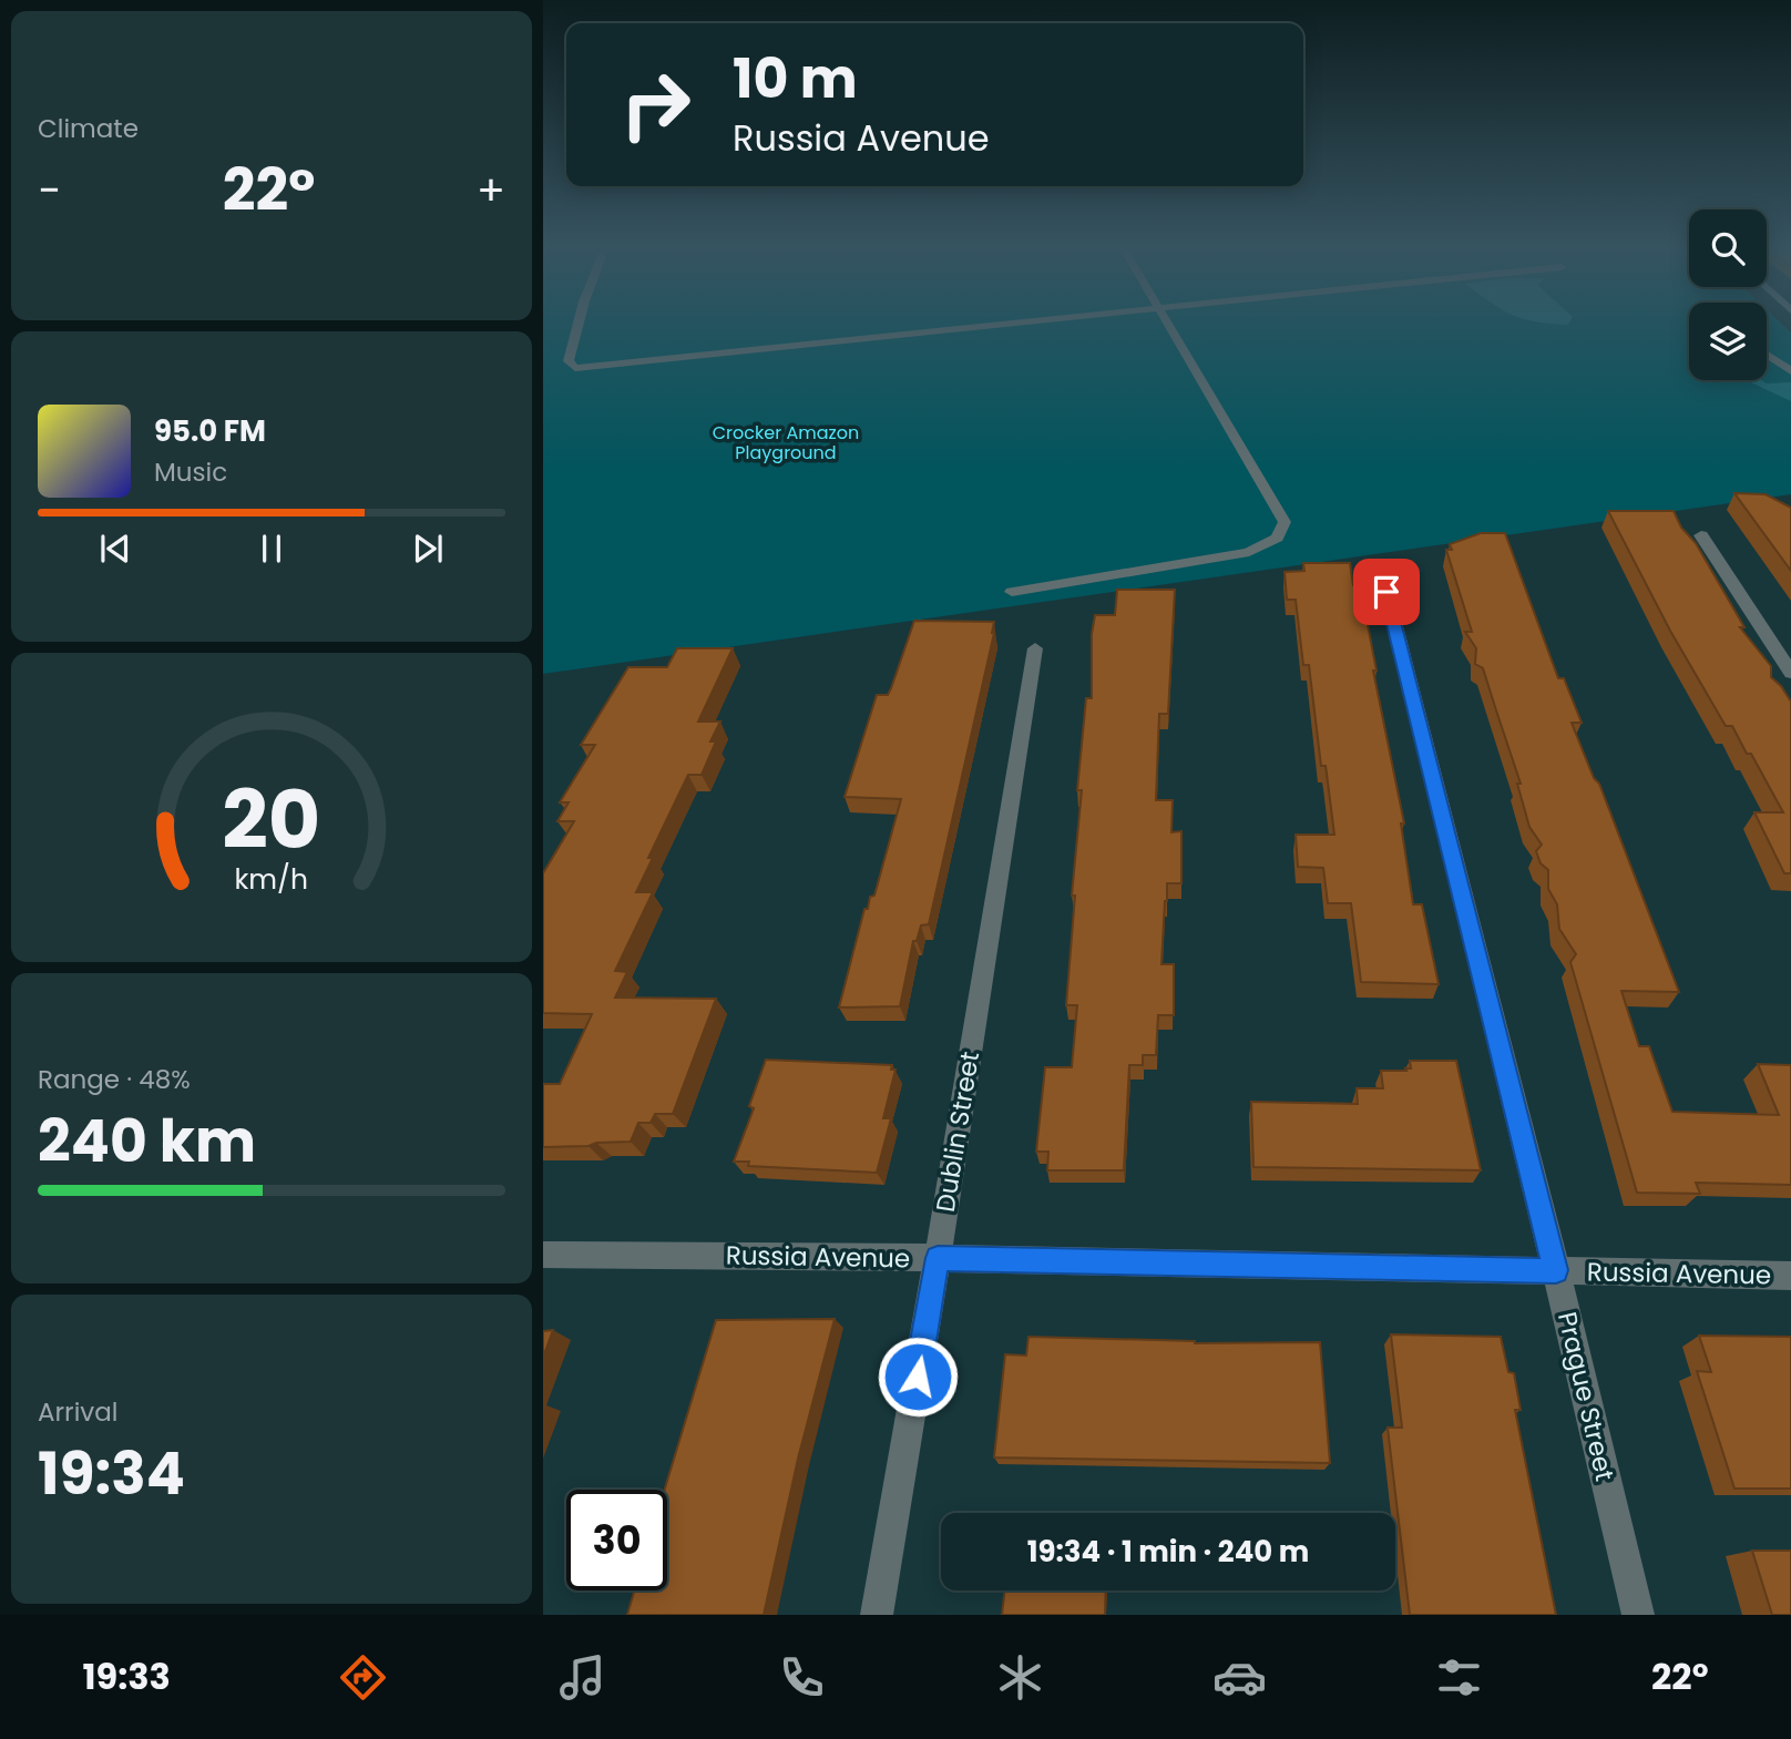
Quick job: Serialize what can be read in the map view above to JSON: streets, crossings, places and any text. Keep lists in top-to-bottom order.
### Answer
{
  "streets": {
    "street": ["Dublin Street", "Russia Avenue", "Prague Street"]
  },
  "crossings": [
    ["Dublin Street", "Russia Avenue"],
    ["Russia Avenue", "Prague Street"]
  ],
  "parks": ["Crocker Amazon Playground"],
  "page": {
    "tile": [
      "Climate",
      ["Range · 48%", "240 km"],
      ["Arrival", "19:34"]
    ],
    "turn": ["10 m", "Russia Avenue"],
    "heat": ["−", "22°", "+"],
    "song": ["95.0 FM", "Music"],
    "limit": "30",
    "trip": "19:34 · 1 min · 240 m",
    "tabs": ["19:33", "22°"],
    "gauge": ["20", "km/h"]
  }
}
